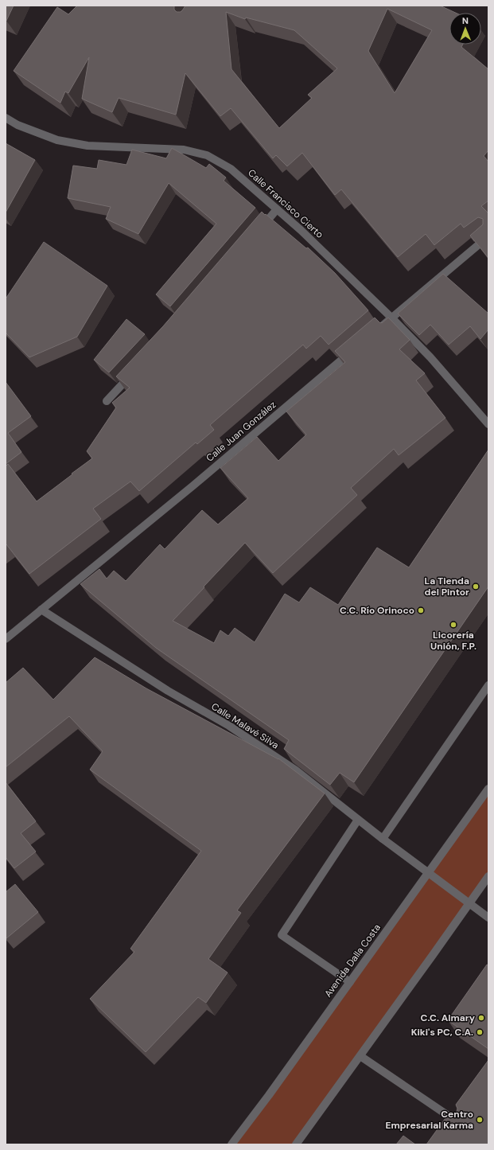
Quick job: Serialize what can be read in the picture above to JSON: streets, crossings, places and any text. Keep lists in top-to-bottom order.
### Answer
{
  "streets": {
    "street": [
      "Calle Francisco Cierto",
      "Calle Juan González",
      "Calle Malavé Silva",
      "Avenida Dalla Costa"
    ]
  },
  "crossings": [
    ["Calle Juan González", "Calle Malavé Silva"],
    ["Calle Malavé Silva", "Avenida Dalla Costa"]
  ],
  "places": [
    "La Tienda del Pintor",
    "C.C. Río Orinoco",
    "Licorería Unión, F.P.",
    "C.C. Almary",
    "Kiki's PC, C.A.",
    "Centro Empresarial Karma"
  ],
  "north": "top"
}
